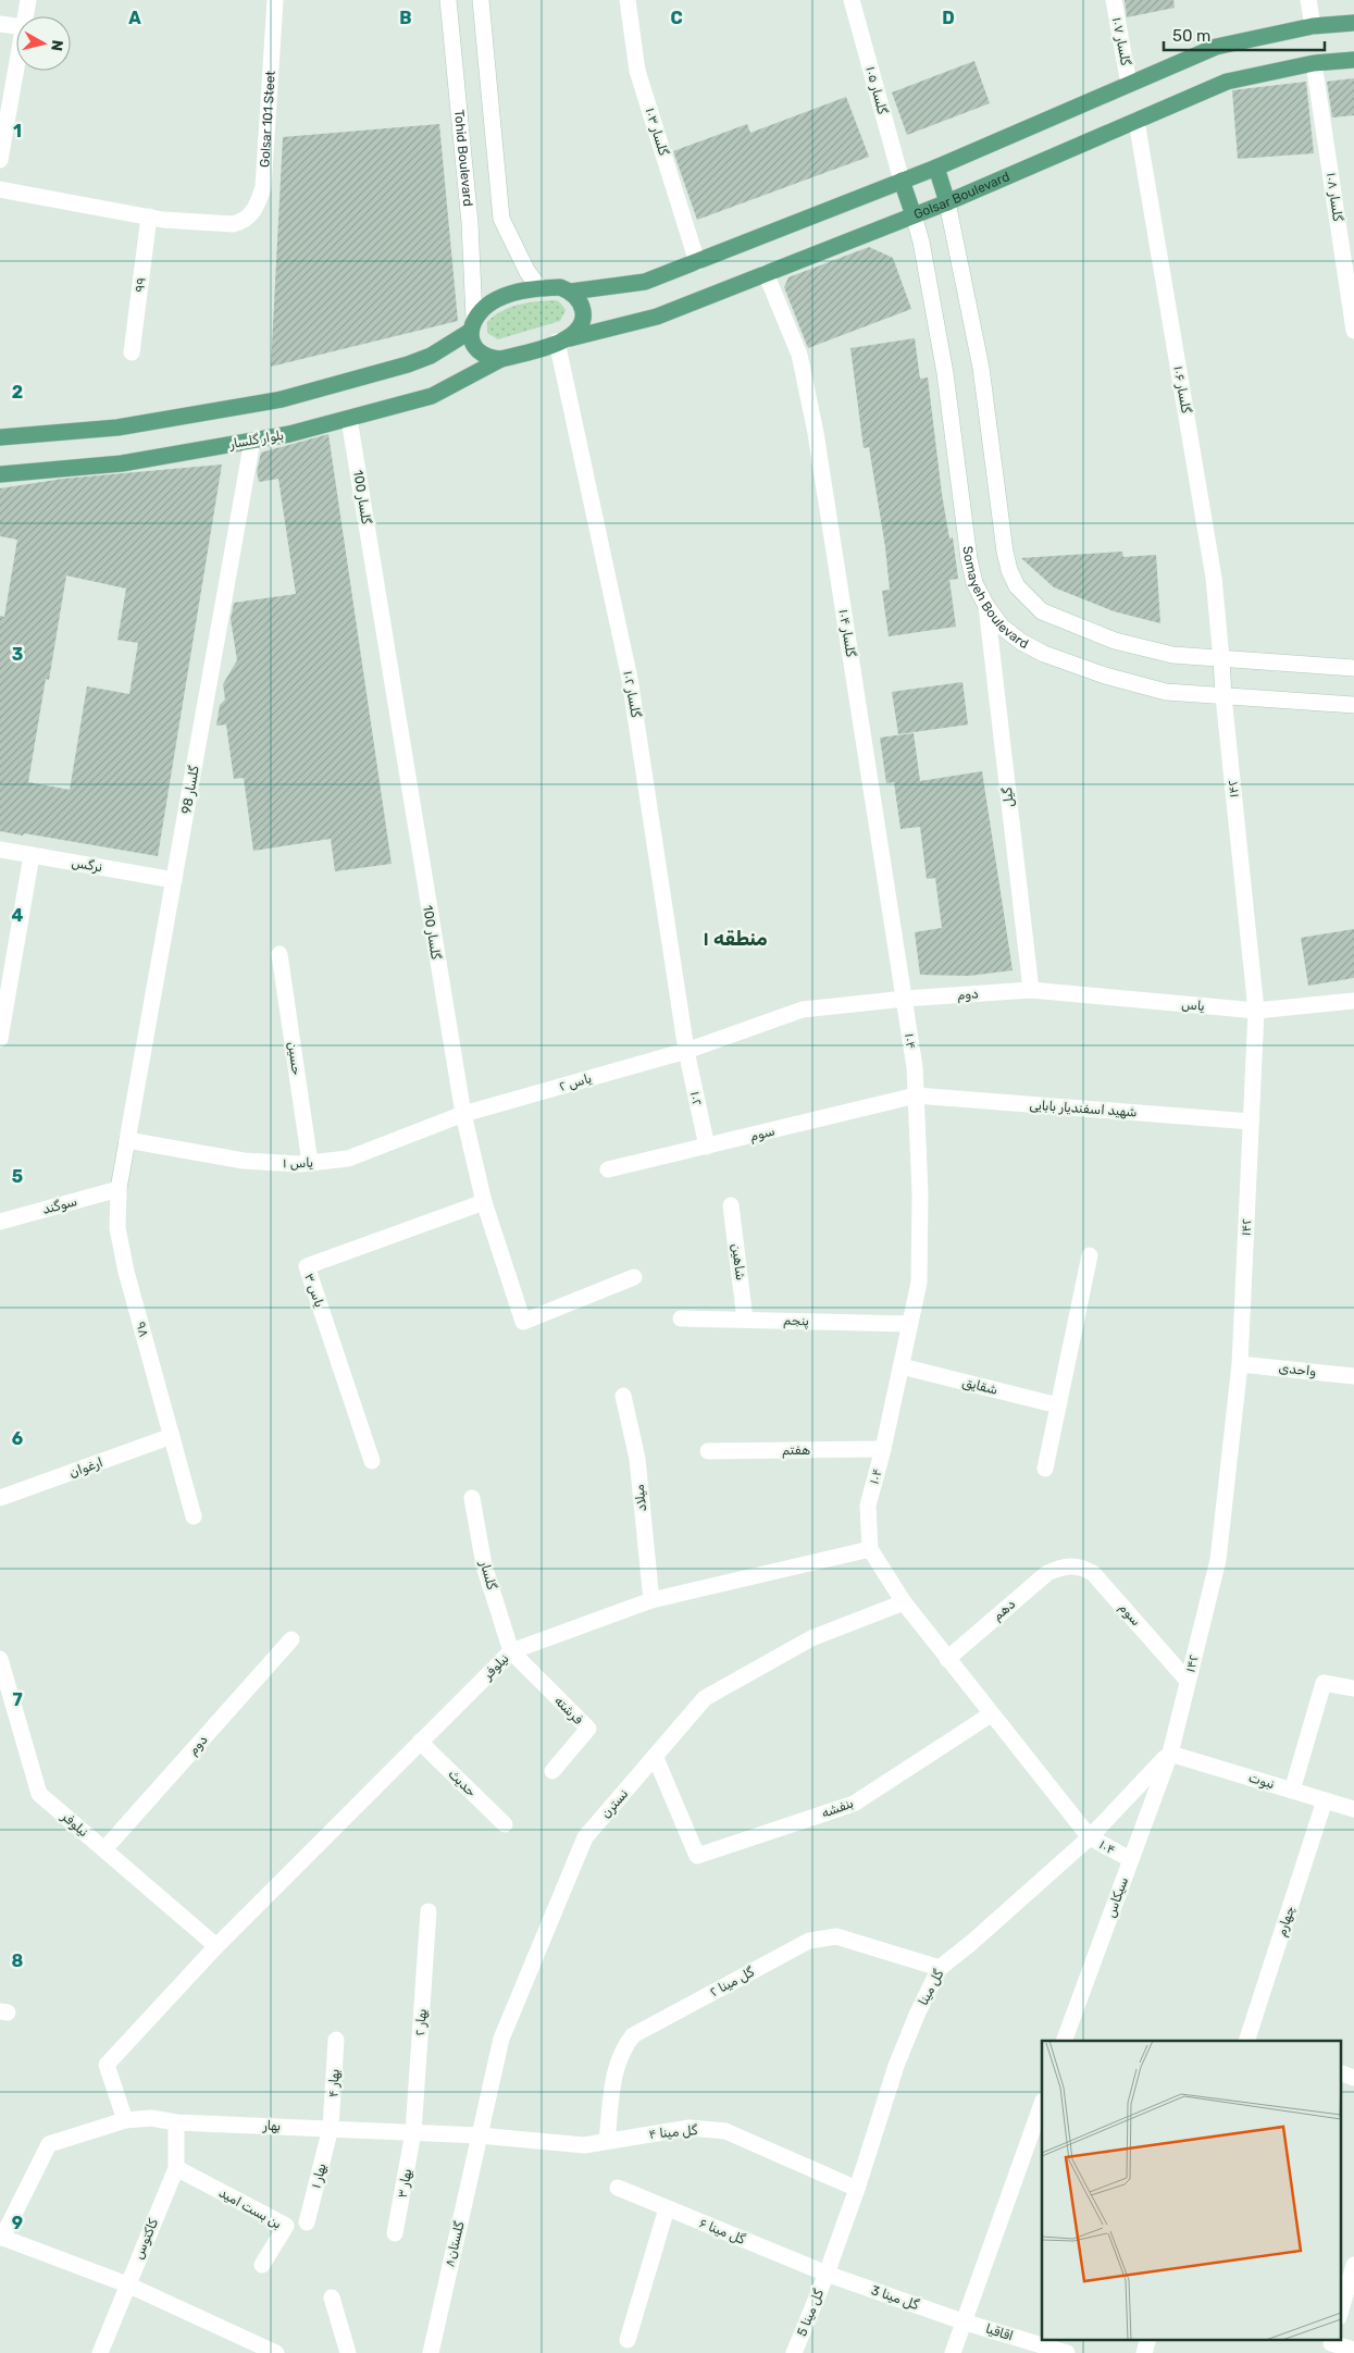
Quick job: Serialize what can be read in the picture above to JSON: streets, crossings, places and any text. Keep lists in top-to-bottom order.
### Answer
{
  "streets": {
    "main road": ["Golsar Boulevard", "بلوار گلسار"],
    "street": [
      "گلسار ۱۰۷",
      "گلسار ۱۰۵",
      "Golsar 101 Steet",
      "گلسار ۱۰۳",
      "Tohid Boulevard",
      "گلسار ۱۰۸",
      "۹۹",
      "گلسار ۱۰۶",
      "گلسار 100",
      "Somayeh Boulevard",
      "گلسار ۱۰۴",
      "گلسار ۱۰۲",
      "۱۴۲",
      "گلسار 98",
      "گیل",
      "نرگس",
      "دوم",
      "یاس",
      "۱۰۴",
      "حسین",
      "یاس ۲",
      "۱۰۲",
      "شهید اسفندیار بابایی",
      "سوم",
      "یاس ۱",
      "سوگند",
      "شاهین",
      "یاس ۳",
      "پنجم",
      "۹۸",
      "واحدی",
      "شقایق",
      "هفتم",
      "ارغوان",
      "میلاد",
      "گلسار",
      "دهم",
      "نیلوفر",
      "فرشته",
      "نبوت",
      "حدیث",
      "نسترن",
      "بنفشه",
      "سیکاس",
      "چهارم",
      "گل مینا ۲",
      "گل مینا",
      "بهار ۲",
      "بهار ۴",
      "بهار",
      "گل مینا ۴",
      "بهار ۱",
      "بهار ۳",
      "بن بست امید",
      "گل مینا ۶",
      "کاکتوس",
      "گلستان۸",
      "گل مینا 3",
      "گل مینا 5",
      "اقاقیا"
    ]
  },
  "crossings": [
    ["Golsar 101 Steet", "۹۹"],
    ["Golsar Boulevard", "گلسار ۱۰۸"],
    ["Golsar Boulevard", "گلسار ۱۰۶"],
    ["Golsar Boulevard", "بلوار گلسار"],
    ["Golsar Boulevard", "Somayeh Boulevard"],
    ["Golsar Boulevard", "گلسار ۱۰۴"],
    ["Golsar Boulevard", "گلسار ۱۰۲"],
    ["گلسار ۱۰۶", "Somayeh Boulevard"],
    ["گلسار ۱۰۶", "۱۴۲"],
    ["بلوار گلسار", "گلسار 100"],
    ["بلوار گلسار", "گلسار 98"],
    ["گلسار 100", "یاس ۲"],
    ["گلسار 100", "یاس ۱"],
    ["گلسار 100", "یاس ۳"],
    ["Somayeh Boulevard", "۱۴۲"],
    ["Somayeh Boulevard", "گیل"],
    ["گلسار ۱۰۴", "دوم"],
    ["گلسار ۱۰۴", "۱۰۴"],
    ["گلسار ۱۰۲", "دوم"],
    ["گلسار ۱۰۲", "یاس ۲"],
    ["گلسار ۱۰۲", "۱۰۲"],
    ["۱۴۲", "یاس"],
    ["۱۴۲", "شهید اسفندیار بابایی"],
    ["۱۴۲", "سوم"],
    ["۱۴۲", "واحدی"],
    ["۱۴۲", "نبوت"],
    ["۱۴۲", "سیکاس"],
    ["۱۴۲", "گل مینا"],
    ["گلسار 98", "نرگس"],
    ["گلسار 98", "یاس ۱"],
    ["گلسار 98", "۹۸"],
    ["گیل", "دوم"],
    ["گیل", "یاس"],
    ["دوم", "یاس"],
    ["دوم", "۱۰۴"],
    ["دوم", "یاس ۲"],
    ["دوم", "۱۰۲"],
    ["دوم", "نیلوفر"],
    ["۱۰۴", "شهید اسفندیار بابایی"],
    ["۱۰۴", "سوم"],
    ["۱۰۴", "پنجم"],
    ["۱۰۴", "شقایق"],
    ["۱۰۴", "هفتم"],
    ["۱۰۴", "دهم"],
    ["۱۰۴", "نیلوفر"],
    ["۱۰۴", "نسترن"],
    ["۱۰۴", "بنفشه"],
    ["۱۰۴", "سیکاس"],
    ["۱۰۴", "گل مینا"],
    ["حسین", "یاس ۱"],
    ["یاس ۲", "۱۰۲"],
    ["یاس ۲", "یاس ۱"],
    ["۱۰۲", "سوم"],
    ["شهید اسفندیار بابایی", "سوم"],
    ["سوم", "دهم"],
    ["یاس ۱", "۹۸"],
    ["سوگند", "۹۸"],
    ["شاهین", "پنجم"],
    ["۹۸", "ارغوان"],
    ["میلاد", "نیلوفر"],
    ["گلسار", "نیلوفر"],
    ["گلسار", "فرشته"],
    ["نیلوفر", "فرشته"],
    ["نیلوفر", "حدیث"],
    ["نیلوفر", "بهار"],
    ["نبوت", "سیکاس"],
    ["نبوت", "چهارم"],
    ["نبوت", "گل مینا"],
    ["نسترن", "بنفشه"],
    ["نسترن", "بهار"],
    ["نسترن", "گل مینا ۴"],
    ["نسترن", "گلستان۸"],
    ["سیکاس", "گل مینا"],
    ["گل مینا ۲", "گل مینا"],
    ["گل مینا ۲", "گل مینا ۴"],
    ["گل مینا", "گل مینا ۴"],
    ["گل مینا", "گل مینا ۶"],
    ["گل مینا", "گل مینا 3"],
    ["گل مینا", "گل مینا 5"],
    ["بهار ۲", "بهار"],
    ["بهار ۲", "بهار ۳"],
    ["بهار ۴", "بهار"],
    ["بهار ۴", "بهار ۱"],
    ["بهار", "گل مینا ۴"],
    ["بهار", "بهار ۱"],
    ["بهار", "بهار ۳"],
    ["بهار", "کاکتوس"],
    ["بهار", "گلستان۸"],
    ["گل مینا ۴", "گلستان۸"],
    ["بن بست امید", "کاکتوس"],
    ["گل مینا ۶", "گل مینا 3"],
    ["گل مینا ۶", "گل مینا 5"],
    ["گل مینا 3", "گل مینا 5"],
    ["گل مینا 3", "اقاقیا"]
  ],
  "districts": ["منطقه ۱"],
  "scale_bar": "50 m",
  "north": "right",
  "grid": {
    "columns": [
      "A",
      "B",
      "C",
      "D"
    ],
    "rows": [
      "1",
      "2",
      "3",
      "4",
      "5",
      "6",
      "7",
      "8",
      "9"
    ]
  }
}
